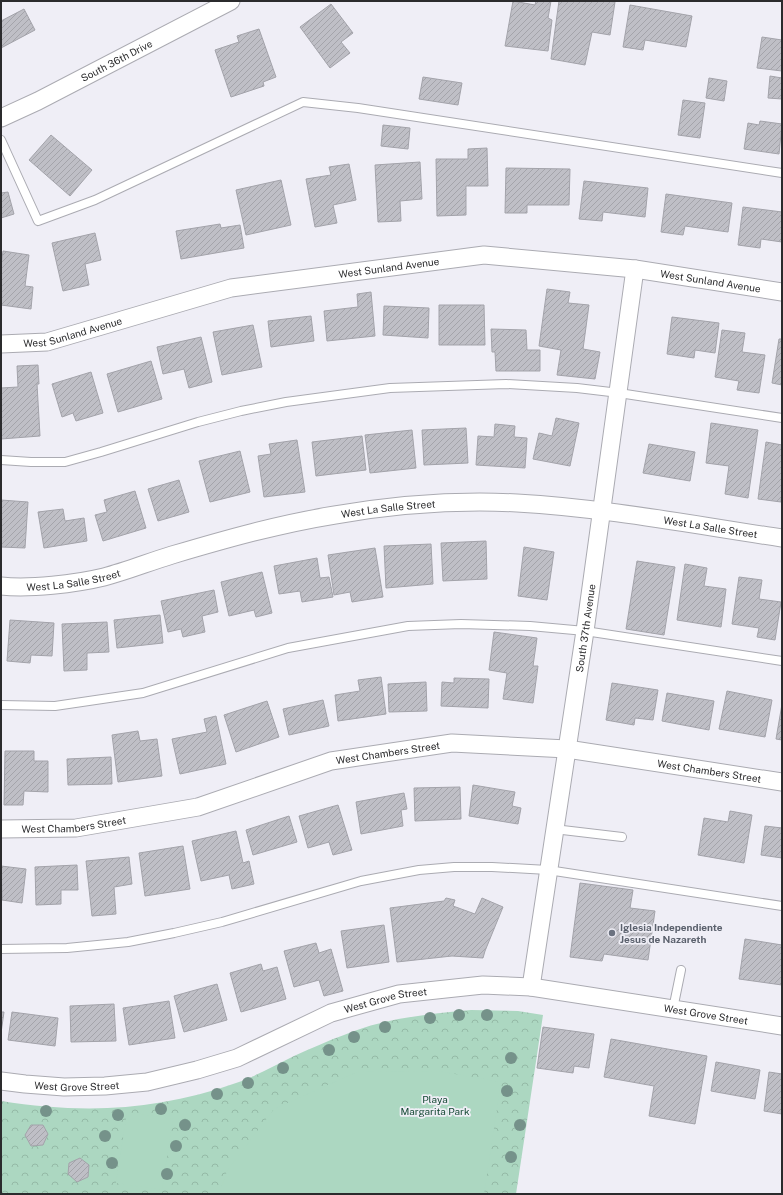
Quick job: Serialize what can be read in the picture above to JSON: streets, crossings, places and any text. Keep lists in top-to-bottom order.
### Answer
{
  "streets": {
    "street": [
      "South 36th Drive",
      "West Sunland Avenue",
      "West La Salle Street",
      "South 37th Avenue",
      "West Chambers Street",
      "West Grove Street"
    ]
  },
  "crossings": [
    ["West Sunland Avenue", "South 37th Avenue"],
    ["West La Salle Street", "South 37th Avenue"],
    ["South 37th Avenue", "West Chambers Street"],
    ["South 37th Avenue", "West Grove Street"]
  ],
  "parks": ["Playa Margarita Park"],
  "places": ["Iglesia Independiente Jesus de Nazareth"]
}
